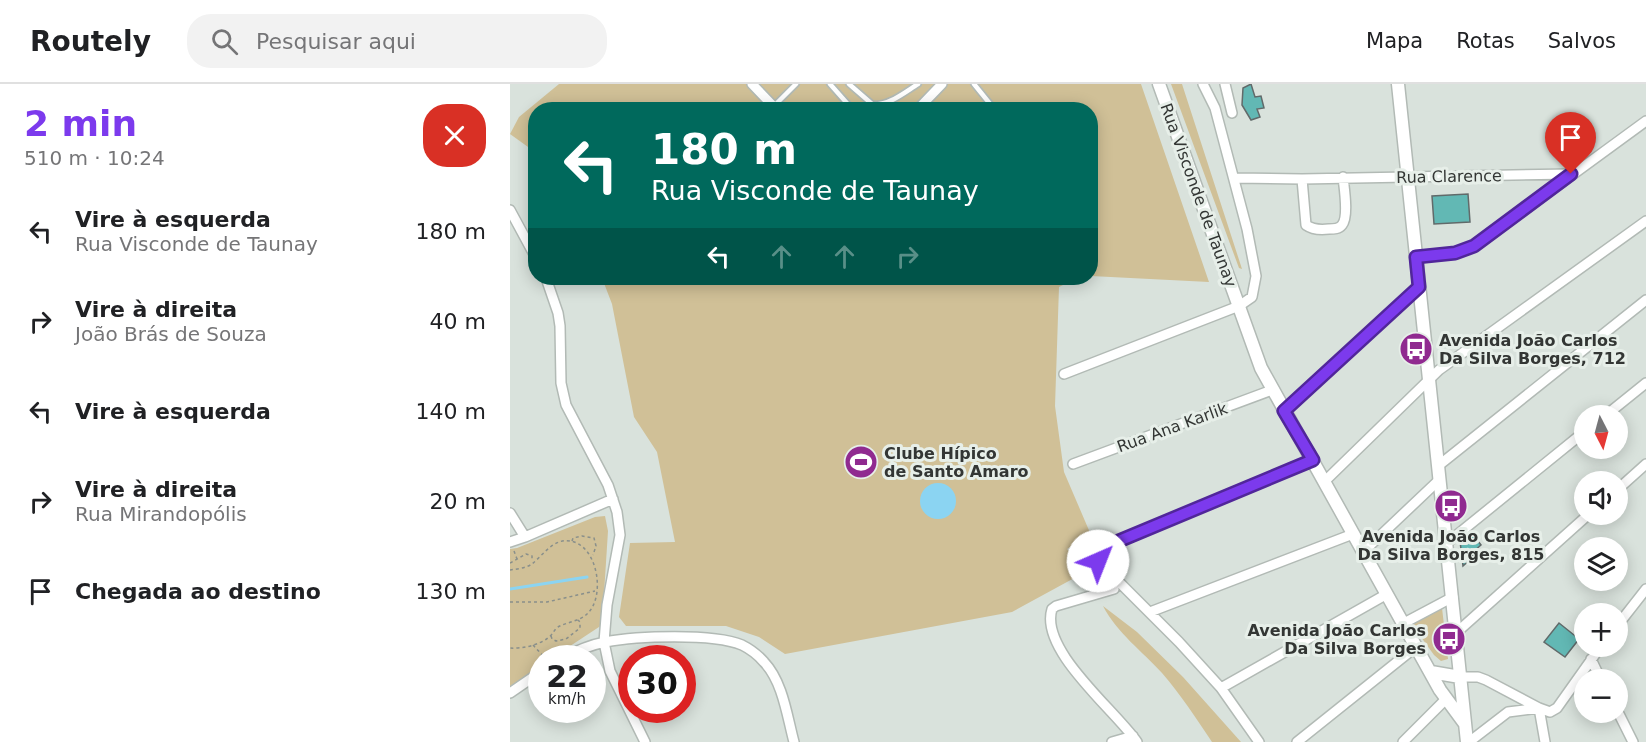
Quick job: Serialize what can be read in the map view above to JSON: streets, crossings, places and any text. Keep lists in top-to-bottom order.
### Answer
{
  "streets": {
    "street": ["Rua Clarence", "Rua Visconde de Taunay", "Rua Ana Karlik"]
  },
  "crossings": [
    ["Rua Clarence", "Rua Visconde de Taunay"],
    ["Rua Visconde de Taunay", "Rua Ana Karlik"]
  ],
  "places": {
    "bus stop": ["Avenida João Carlos Da Silva Borges, 712", "Avenida João Carlos Da Silva Borges, 815", "Avenida João Carlos Da Silva Borges"],
    "sports": ["Clube Hípico de Santo Amaro"]
  },
  "north": "bottom",
  "page": {
    "header": "Routely",
    "search": "Pesquisar aqui",
    "nav": ["Mapa", "Rotas", "Salvos"],
    "heading": ["2 min", "510 m · 10:24"],
    "turn": ["180 m", "Rua Visconde de Taunay"],
    "list": [
      {
        "name": "Vire à esquerda",
        "note": "Rua Visconde de Taunay",
        "value": "180 m"
      },
      {
        "name": "Vire à direita",
        "note": "João Brás de Souza",
        "value": "40 m"
      },
      {
        "name": "Vire à esquerda",
        "value": "140 m"
      },
      {
        "name": "Vire à direita",
        "note": "Rua Mirandopólis",
        "value": "20 m"
      },
      {
        "name": "Chegada ao destino",
        "value": "130 m"
      }
    ],
    "map_buttons": ["+", "−"],
    "speed": "22 km/h",
    "limit": "30"
  }
}
